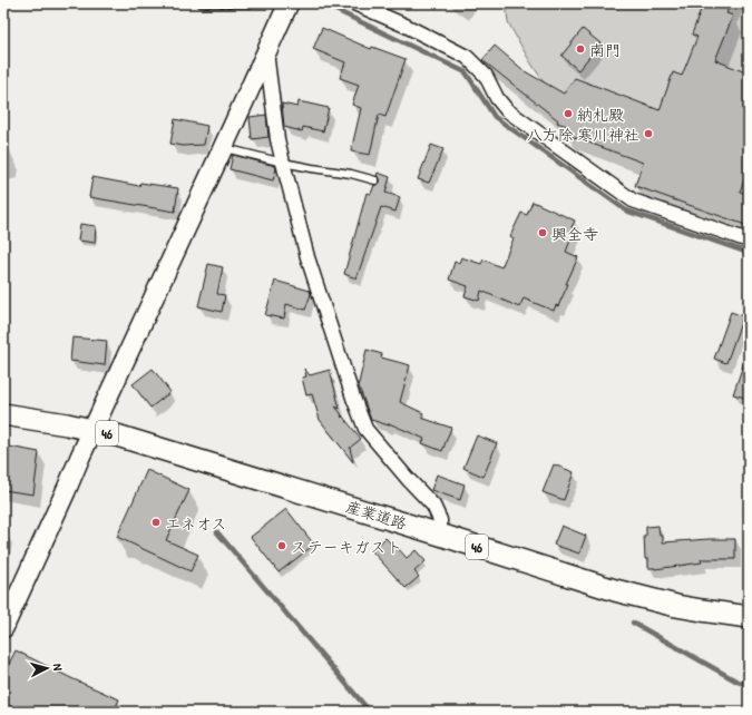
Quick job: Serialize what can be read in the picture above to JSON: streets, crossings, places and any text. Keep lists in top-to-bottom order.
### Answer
{
  "streets": {
    "main road": ["46", "産業道路"]
  },
  "places": [
    "南門",
    "納札殿",
    "八方除 寒川神社",
    "興全寺",
    "エネオス",
    "ステーキガスト"
  ],
  "north": "right"
}
